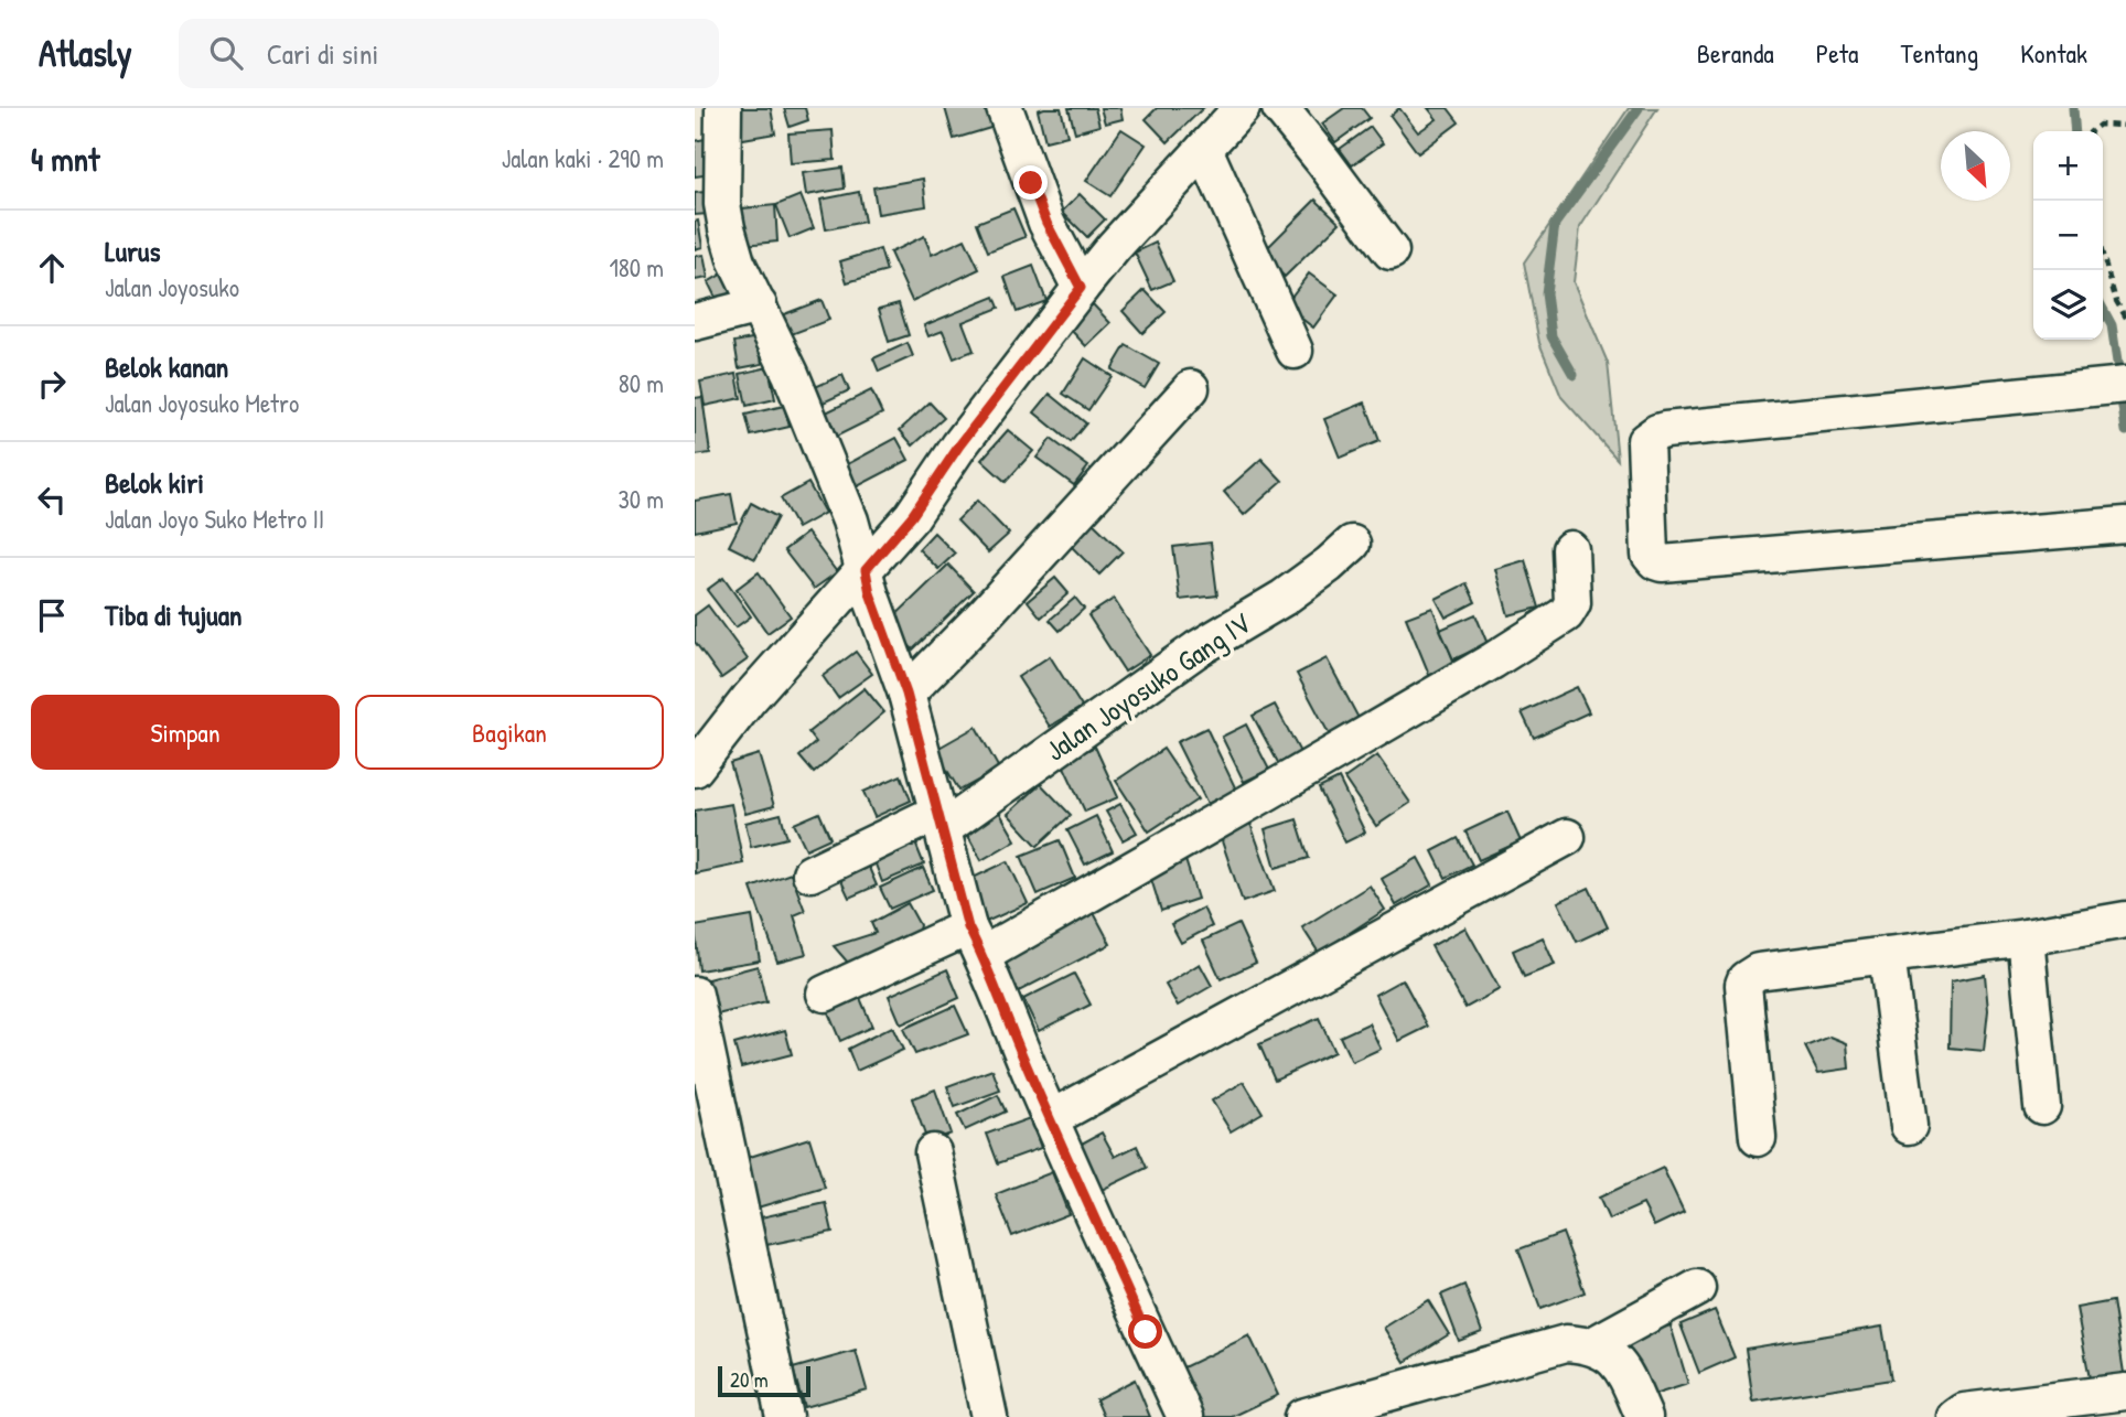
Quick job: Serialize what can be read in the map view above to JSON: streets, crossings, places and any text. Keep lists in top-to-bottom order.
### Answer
{
  "streets": {
    "street": ["Jalan Joyosuko Gang IV"]
  },
  "scale_bar": "20 m",
  "north": "bottom right",
  "page": {
    "header": "Atlasly",
    "search": "Cari di sini",
    "nav": [
      "Beranda",
      "Peta",
      "Tentang",
      "Kontak"
    ],
    "heading": ["4 mnt", "Jalan kaki · 290 m"],
    "map_buttons": ["+", "−"],
    "list": [
      ["Lurus", "Jalan Joyosuko", "180 m"],
      ["Belok kanan", "Jalan Joyosuko Metro", "80 m"],
      ["Belok kiri", "Jalan Joyo Suko Metro II", "30 m"],
      "Tiba di tujuan"
    ],
    "buttons": ["Simpan", "Bagikan"],
    "scale": "20 m"
  }
}
